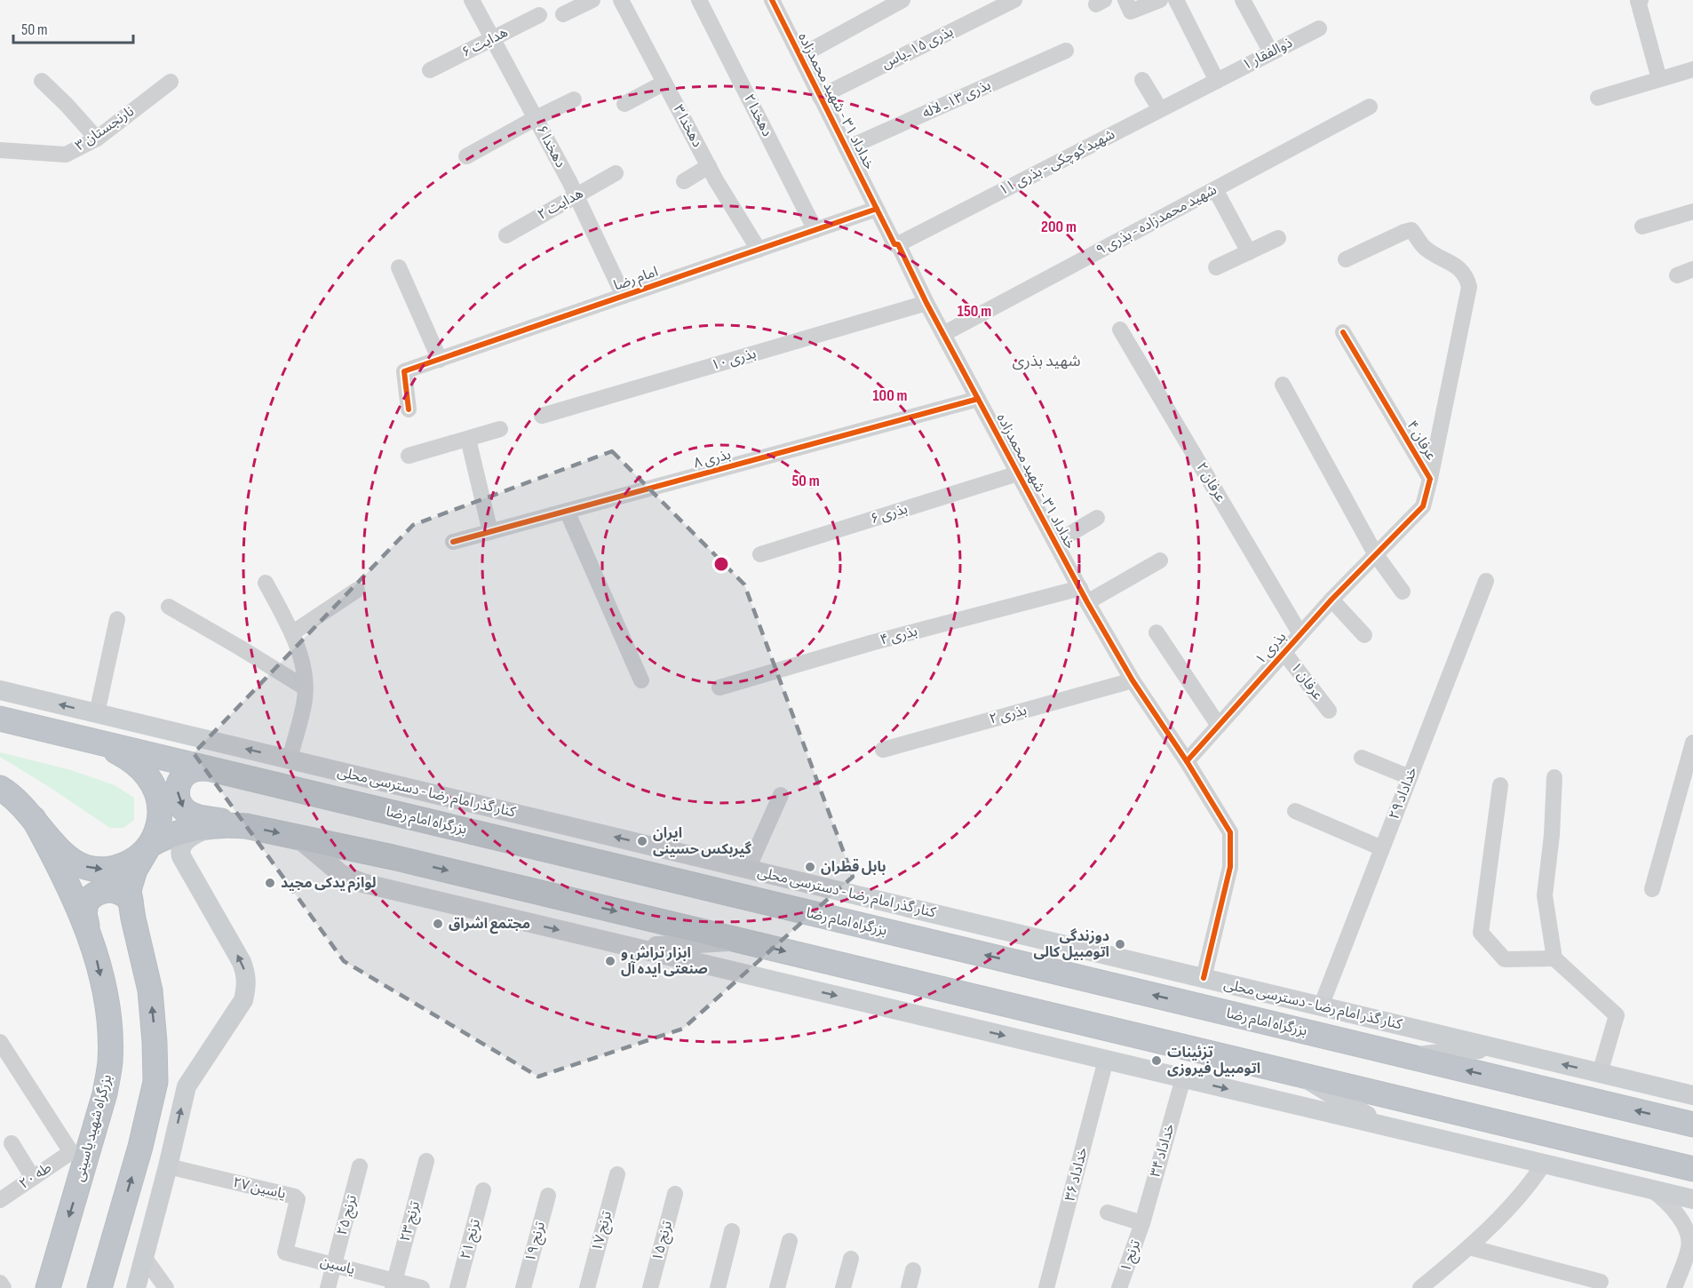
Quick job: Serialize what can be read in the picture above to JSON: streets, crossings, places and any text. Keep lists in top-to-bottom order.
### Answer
{
  "streets": {
    "highway": ["بزرگراه امام رضا", "بزرگراه شهید یاسینی"],
    "main road": ["کنار گذر امام رضا - دسترسی محلی"],
    "street": [
      "هدایت ۶",
      "بذری ۱۵ ـ‌یاس",
      "ذوالفقار ۱",
      "بذری ۱۳ ـ لاله",
      "خداداد ۳۱ - شهید محمدزاده",
      "دهخدا ۲",
      "دهخدا ۳",
      "نارنجستان ۳",
      "دهخدا ۶",
      "شهید کوچکی - بذری ۱۱",
      "هدایت ۲",
      "شهید محمدزاده - بذری ۹",
      "امام رضا",
      "بذری ۱۰",
      "عرفان ۴",
      "بذری ۸",
      "عرفان ۲",
      "بذری ۶",
      "بذری ۴",
      "بذری ۱",
      "عرفان ۱",
      "بذری ۲",
      "خداداد ۲۹",
      "خداداد ۳۴",
      "خداداد ۳۶",
      "طه ۲۰",
      "یاسین ۲۷",
      "ترنج ۲۵",
      "ترنج ۲۳",
      "ترنج ۱۷",
      "ترنج ۲۱",
      "ترنج ۱۵",
      "ترنج ۱۹",
      "ترنج ۱",
      "یاسین"
    ]
  },
  "crossings": [
    ["هدایت ۶", "دهخدا ۶"],
    ["بذری ۱۵ ـ‌یاس", "خداداد ۳۱ - شهید محمدزاده"],
    ["ذوالفقار ۱", "شهید کوچکی - بذری ۱۱"],
    ["بذری ۱۳ ـ لاله", "خداداد ۳۱ - شهید محمدزاده"],
    ["خداداد ۳۱ - شهید محمدزاده", "شهید کوچکی - بذری ۱۱"],
    ["خداداد ۳۱ - شهید محمدزاده", "شهید محمدزاده - بذری ۹"],
    ["خداداد ۳۱ - شهید محمدزاده", "امام رضا"],
    ["خداداد ۳۱ - شهید محمدزاده", "بذری ۱۰"],
    ["خداداد ۳۱ - شهید محمدزاده", "بذری ۸"],
    ["خداداد ۳۱ - شهید محمدزاده", "بذری ۶"],
    ["خداداد ۳۱ - شهید محمدزاده", "بذری ۴"],
    ["خداداد ۳۱ - شهید محمدزاده", "بذری ۱"],
    ["خداداد ۳۱ - شهید محمدزاده", "بذری ۲"],
    ["خداداد ۳۱ - شهید محمدزاده", "کنار گذر امام رضا - دسترسی محلی"],
    ["دهخدا ۲", "امام رضا"],
    ["دهخدا ۳", "امام رضا"],
    ["دهخدا ۶", "هدایت ۲"],
    ["دهخدا ۶", "امام رضا"],
    ["عرفان ۴", "بذری ۱"],
    ["عرفان ۲", "بذری ۱"],
    ["بذری ۱", "عرفان ۱"],
    ["کنار گذر امام رضا - دسترسی محلی", "خداداد ۲۹"],
    ["خداداد ۳۴", "ترنج ۱"],
    ["یاسین ۲۷", "یاسین"],
    ["ترنج ۲۵", "یاسین"],
    ["ترنج ۲۳", "یاسین"]
  ],
  "districts": ["شهید بذری"],
  "places": [
    "ایران گیربکس حسینی",
    "بابل قطران",
    "لوازم یدکی مجید",
    "مجتمع اشراق",
    "دوزندگی اتومبیل کالی",
    "ابزار تراش و صنعتی ایده آل",
    "تزئینات اتومبیل فیروزی"
  ],
  "scale_bar": "50 m",
  "rings": [
    "200 m",
    "150 m",
    "100 m",
    "50 m"
  ]
}
